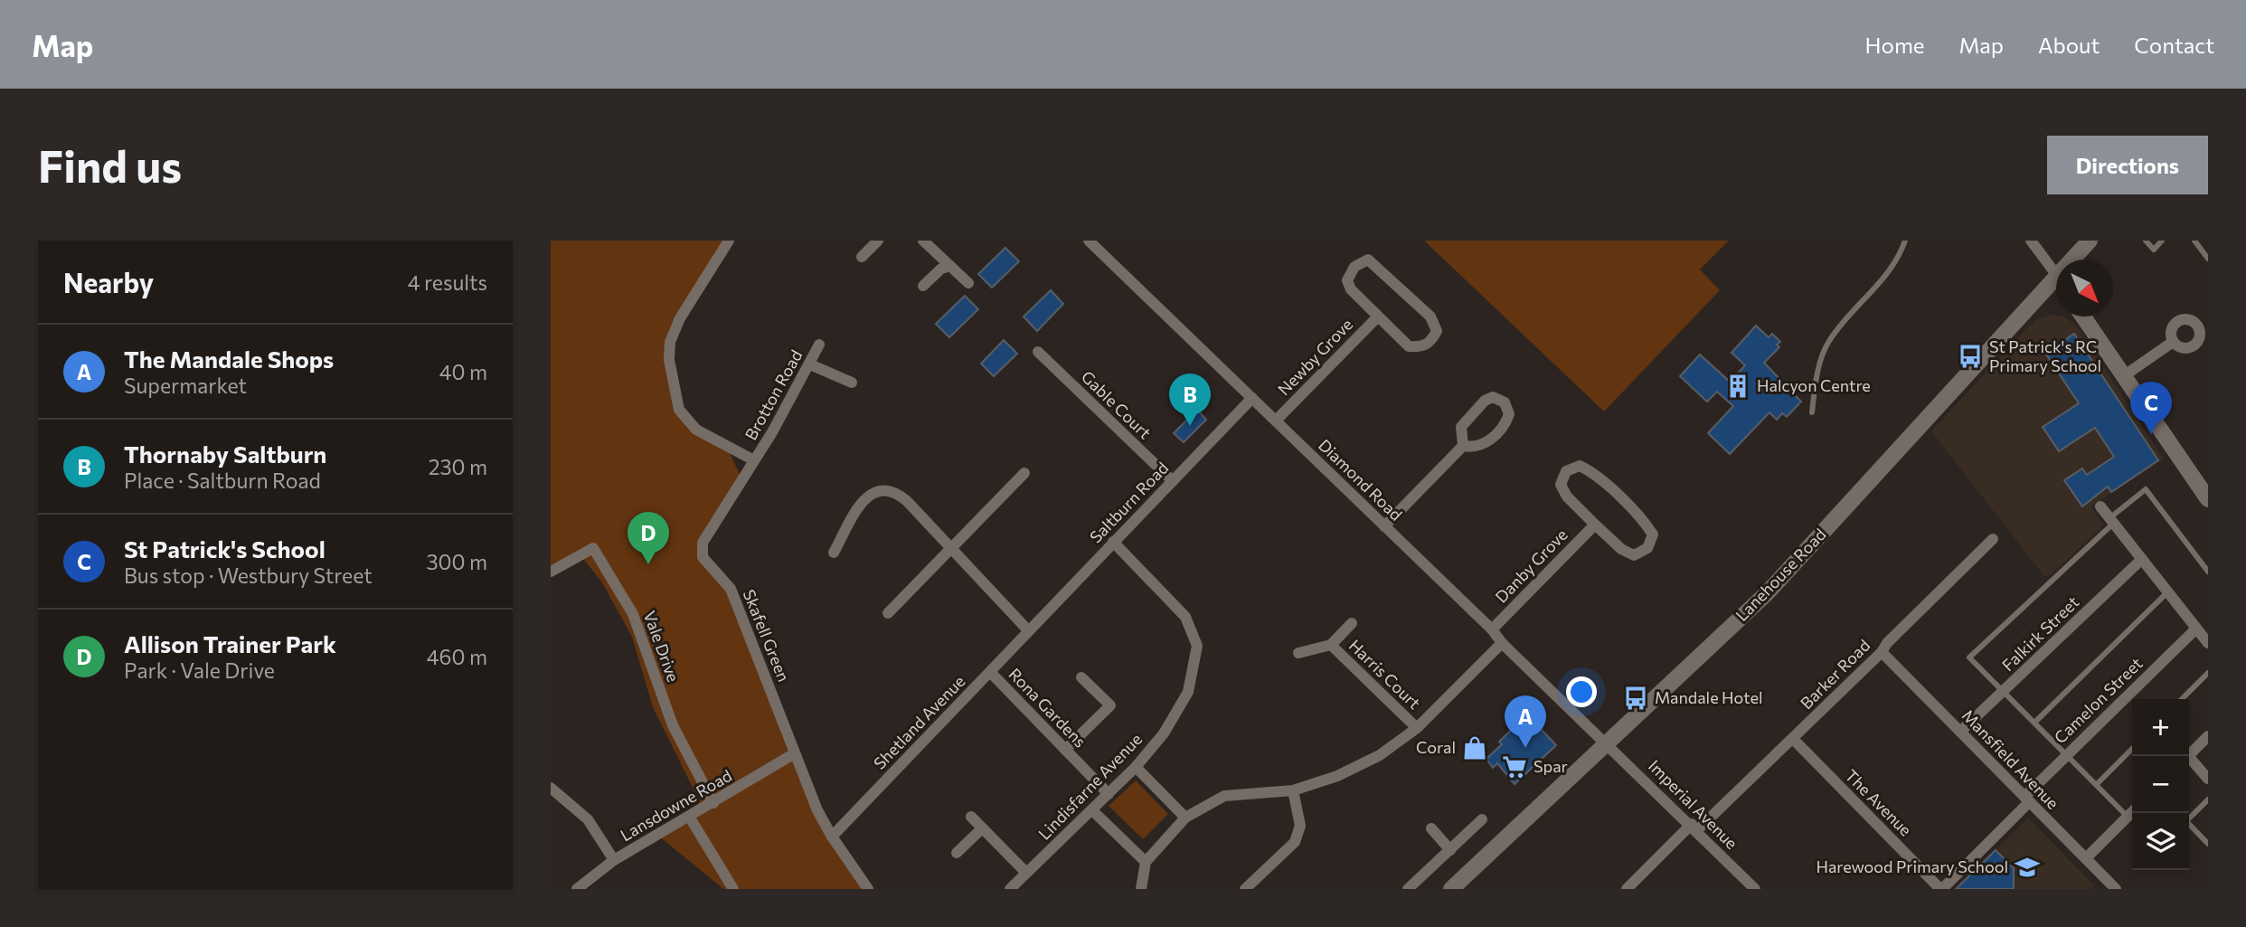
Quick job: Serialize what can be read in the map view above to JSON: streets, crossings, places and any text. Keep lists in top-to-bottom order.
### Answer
{
  "streets": {
    "street": [
      "Newby Grove",
      "Brotton Road",
      "Gable Court",
      "Diamond Road",
      "Saltburn Road",
      "Danby Grove",
      "Lanehouse Road",
      "Falkirk Street",
      "Skafell Green",
      "Vale Drive",
      "Harris Court",
      "Barker Road",
      "Camelon Street",
      "Rona Gardens",
      "Shetland Avenue",
      "Mansfield Avenue",
      "Lindisfarne Avenue",
      "The Avenue",
      "Imperial Avenue",
      "Lansdowne Road"
    ]
  },
  "crossings": [
    ["Newby Grove", "Diamond Road"],
    ["Brotton Road", "Skafell Green"],
    ["Gable Court", "Saltburn Road"],
    ["Diamond Road", "Saltburn Road"],
    ["Diamond Road", "Danby Grove"],
    ["Diamond Road", "Lanehouse Road"],
    ["Diamond Road", "Imperial Avenue"],
    ["Saltburn Road", "Shetland Avenue"],
    ["Saltburn Road", "Lindisfarne Avenue"],
    ["Lanehouse Road", "Imperial Avenue"],
    ["Falkirk Street", "Mansfield Avenue"],
    ["Skafell Green", "Shetland Avenue"],
    ["Skafell Green", "Lansdowne Road"],
    ["Vale Drive", "Lansdowne Road"],
    ["Barker Road", "Mansfield Avenue"],
    ["Barker Road", "The Avenue"],
    ["Barker Road", "Imperial Avenue"],
    ["Camelon Street", "Mansfield Avenue"],
    ["Camelon Street", "The Avenue"],
    ["Rona Gardens", "Shetland Avenue"],
    ["Rona Gardens", "Lindisfarne Avenue"]
  ],
  "places": {
    "bus stop": ["St Patrick's RC Primary School", "Mandale Hotel"],
    "building": ["Halcyon Centre"],
    "shop": ["Coral"],
    "supermarket": ["Spar"],
    "school or university": ["Harewood Primary School"]
  },
  "north": "bottom right",
  "page": {
    "header": "Map",
    "nav": [
      "Home",
      "Map",
      "About",
      "Contact"
    ],
    "buttons": "Directions",
    "title": "Find us",
    "heading": ["Nearby", "4 results"],
    "list": [
      {
        "mark": "A",
        "name": "The Mandale Shops",
        "note": "Supermarket",
        "value": "40 m"
      },
      {
        "mark": "B",
        "name": "Thornaby Saltburn",
        "note": "Place · Saltburn Road",
        "value": "230 m"
      },
      {
        "mark": "C",
        "name": "St Patrick's School",
        "note": "Bus stop · Westbury Street",
        "value": "300 m"
      },
      {
        "mark": "D",
        "name": "Allison Trainer Park",
        "note": "Park · Vale Drive",
        "value": "460 m"
      }
    ],
    "pins": [
      "B",
      "C",
      "D",
      "A"
    ],
    "map_buttons": ["+", "−"]
  }
}
